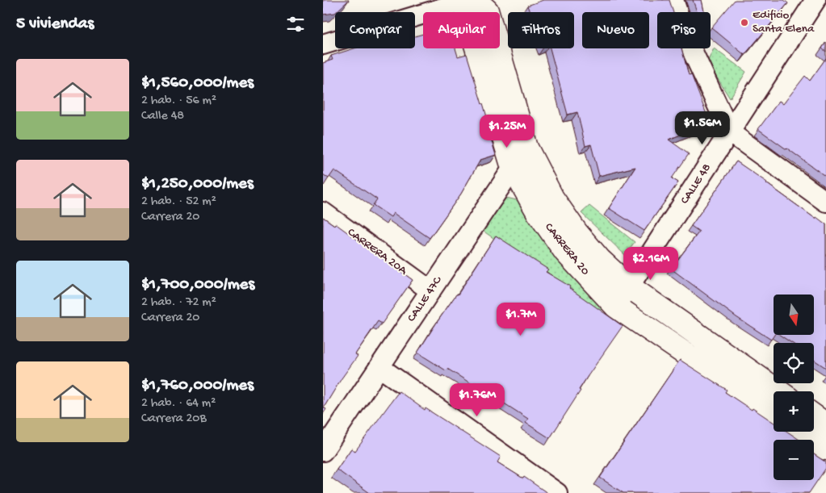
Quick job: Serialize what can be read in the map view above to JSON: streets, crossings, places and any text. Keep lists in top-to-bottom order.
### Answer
{
  "streets": {
    "street": [
      "CALLE 48",
      "CARRERA 20",
      "CARRERA 20A",
      "CALLE 47C"
    ]
  },
  "crossings": [
    ["CALLE 48", "CARRERA 20"],
    ["CARRERA 20", "CALLE 47C"],
    ["CARRERA 20A", "CALLE 47C"]
  ],
  "places": ["Edificio Santa Elena"],
  "north": "bottom",
  "page": {
    "heading": "5 viviendas",
    "chip": [
      "Comprar",
      "Alquilar",
      "Filtros",
      "Nuevo",
      "Piso"
    ],
    "list": [
      {
        "name": "$1,560,000/mes",
        "note": "2 hab. · 56 m² · Calle 48"
      },
      {
        "name": "$1,250,000/mes",
        "note": "2 hab. · 52 m² · Carrera 20"
      },
      {
        "name": "$1,700,000/mes",
        "note": "2 hab. · 72 m² · Carrera 20"
      },
      {
        "name": "$1,760,000/mes",
        "note": "2 hab. · 64 m² · Carrera 20B"
      }
    ],
    "price": [
      "$1.56M",
      "$1.25M",
      "$2.16M",
      "$1.7M",
      "$1.76M"
    ],
    "map_buttons": ["+", "−"]
  }
}
